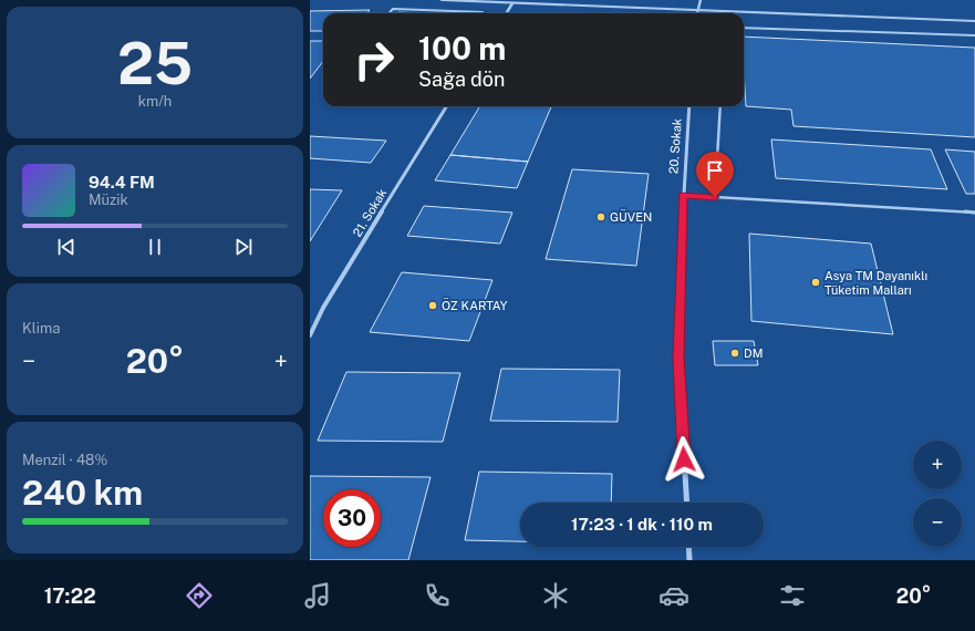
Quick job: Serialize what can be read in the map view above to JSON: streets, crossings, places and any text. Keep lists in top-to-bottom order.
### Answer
{
  "streets": {
    "street": ["20. Sokak", "21. Sokak"]
  },
  "places": [
    "GÜVEN",
    "Asya TM Dayanıklı Tüketim Malları",
    "ÖZ KARTAY",
    "DM"
  ],
  "page": {
    "tile": [
      ["25", "km/h"],
      "Klima",
      ["Menzil · 48%", "240 km"]
    ],
    "turn": ["100 m", "Sağa dön"],
    "song": ["94.4 FM", "Müzik"],
    "heat": ["−", "20°", "+"],
    "map_buttons": ["+", "−"],
    "limit": "30",
    "trip": "17:23 · 1 dk · 110 m",
    "tabs": ["17:22", "20°"]
  }
}
